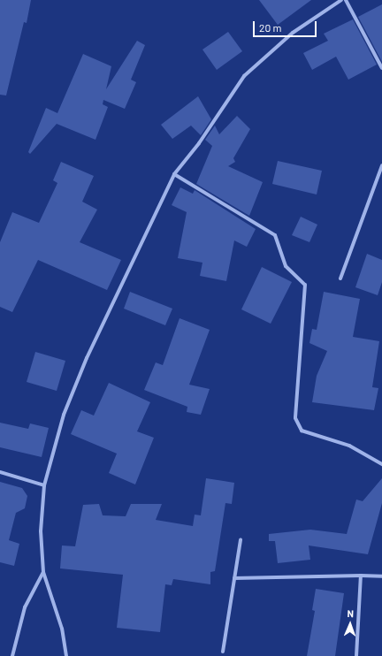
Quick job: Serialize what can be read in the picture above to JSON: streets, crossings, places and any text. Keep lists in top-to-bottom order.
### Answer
{
  "scale_bar": "20 m",
  "north": "top"
}
